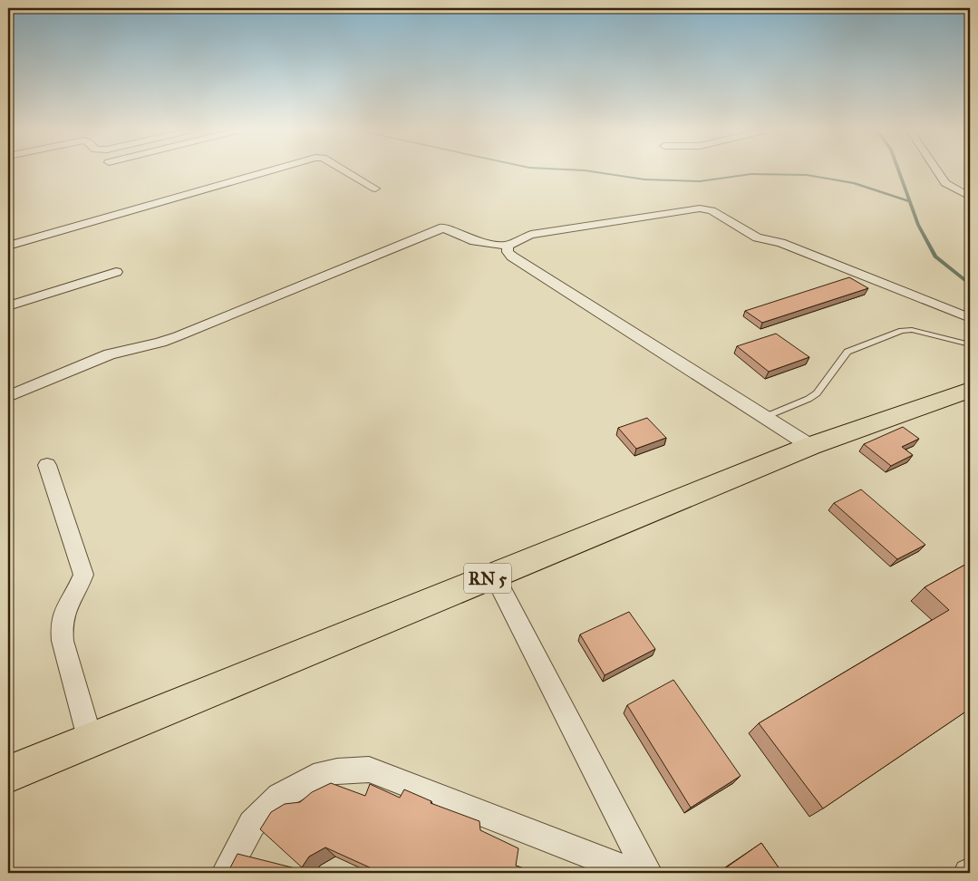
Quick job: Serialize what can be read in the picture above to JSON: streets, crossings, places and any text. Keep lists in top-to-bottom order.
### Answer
{
  "streets": {
    "main road": ["RN 5"]
  }
}
